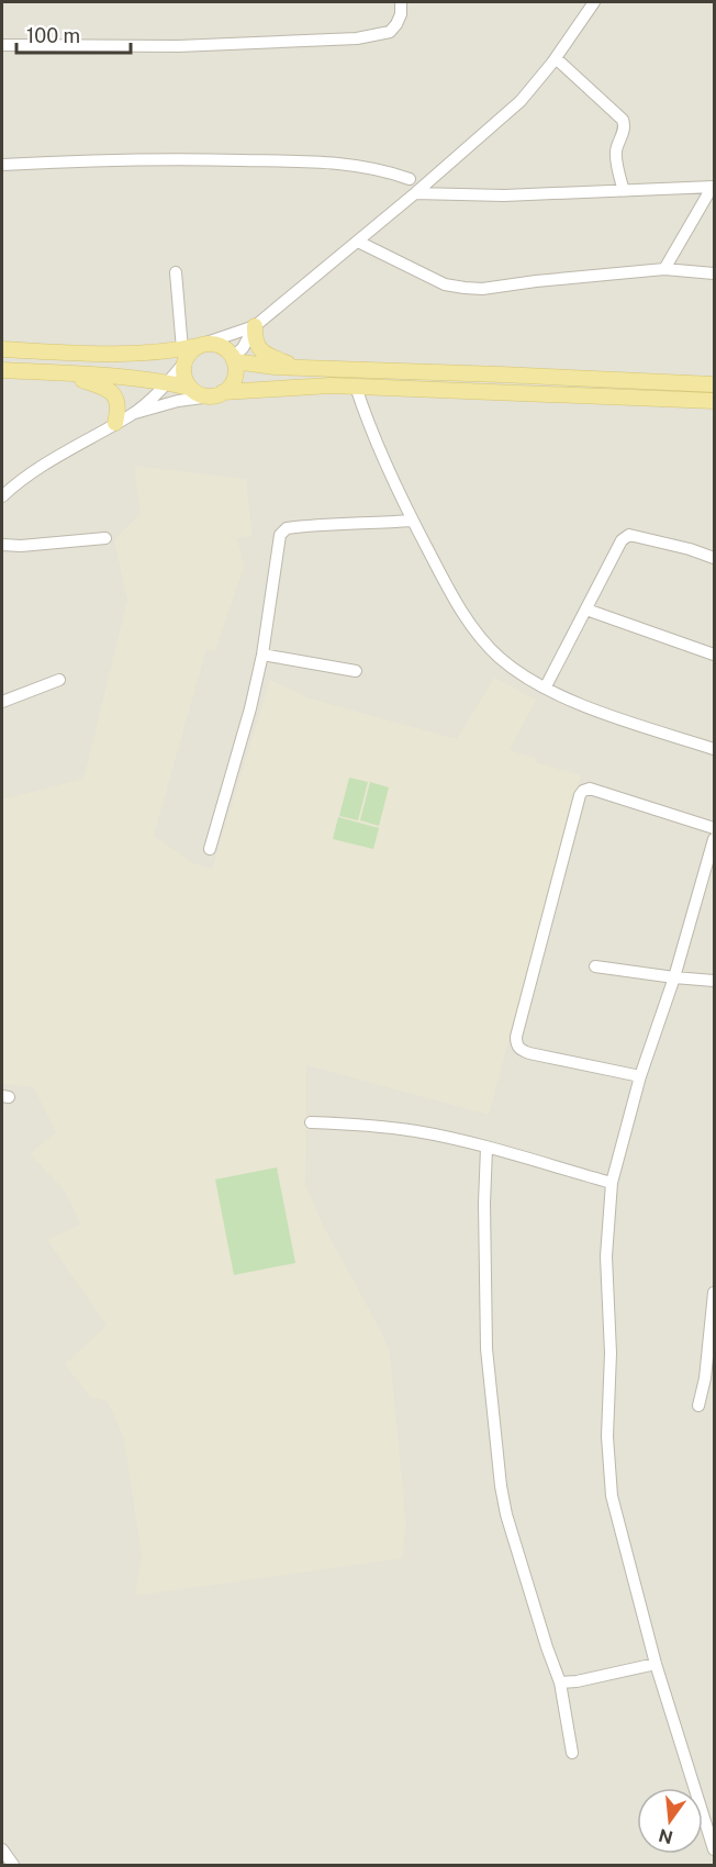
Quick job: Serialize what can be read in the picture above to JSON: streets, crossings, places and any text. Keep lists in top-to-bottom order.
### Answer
{
  "scale_bar": "100 m",
  "north": "bottom"
}
